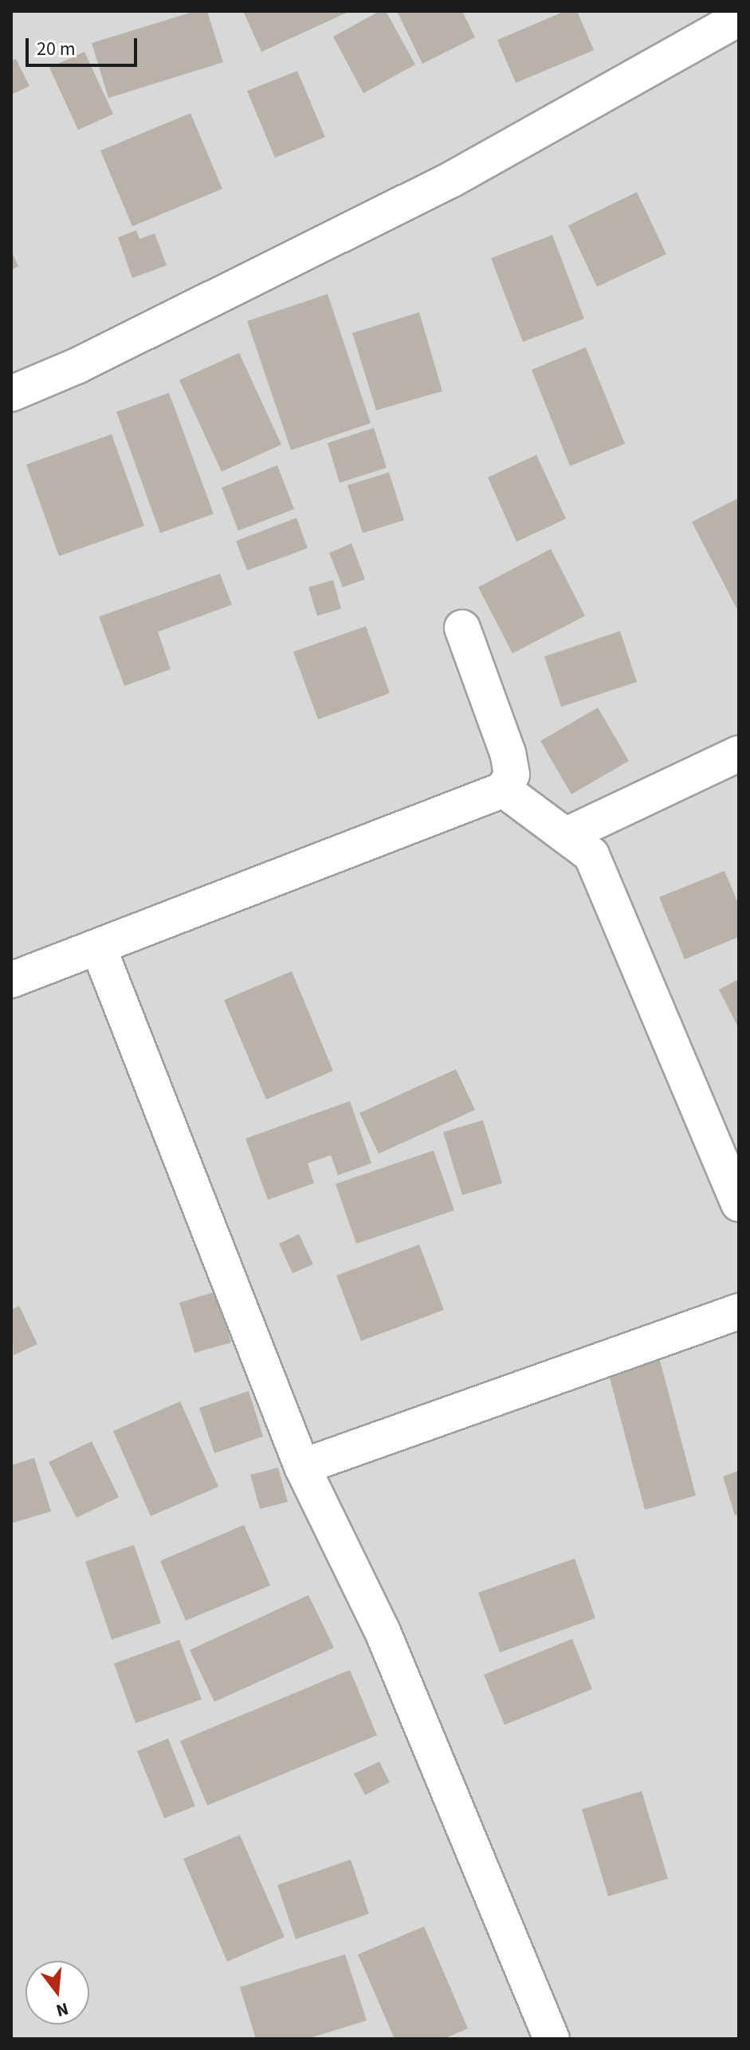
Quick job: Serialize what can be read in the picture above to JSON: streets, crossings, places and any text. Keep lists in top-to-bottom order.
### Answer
{
  "scale_bar": "20 m",
  "north": "bottom"
}
